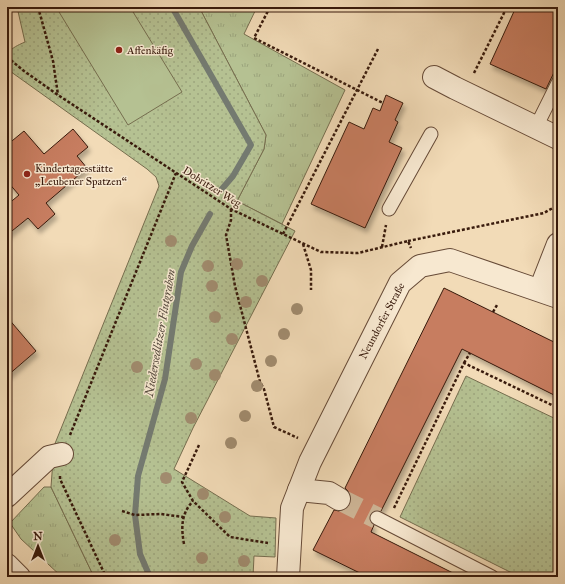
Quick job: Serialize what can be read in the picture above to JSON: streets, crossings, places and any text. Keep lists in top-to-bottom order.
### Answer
{
  "streets": {
    "street": ["Neundorfer Straße"],
    "path": ["Dobritzer Weg"]
  },
  "water": ["Niedersedlitzer Flutgraben"],
  "places": ["Affenkäfig", "Kindertagesstätte „Leubener Spatzen“"],
  "north": "top"
}
